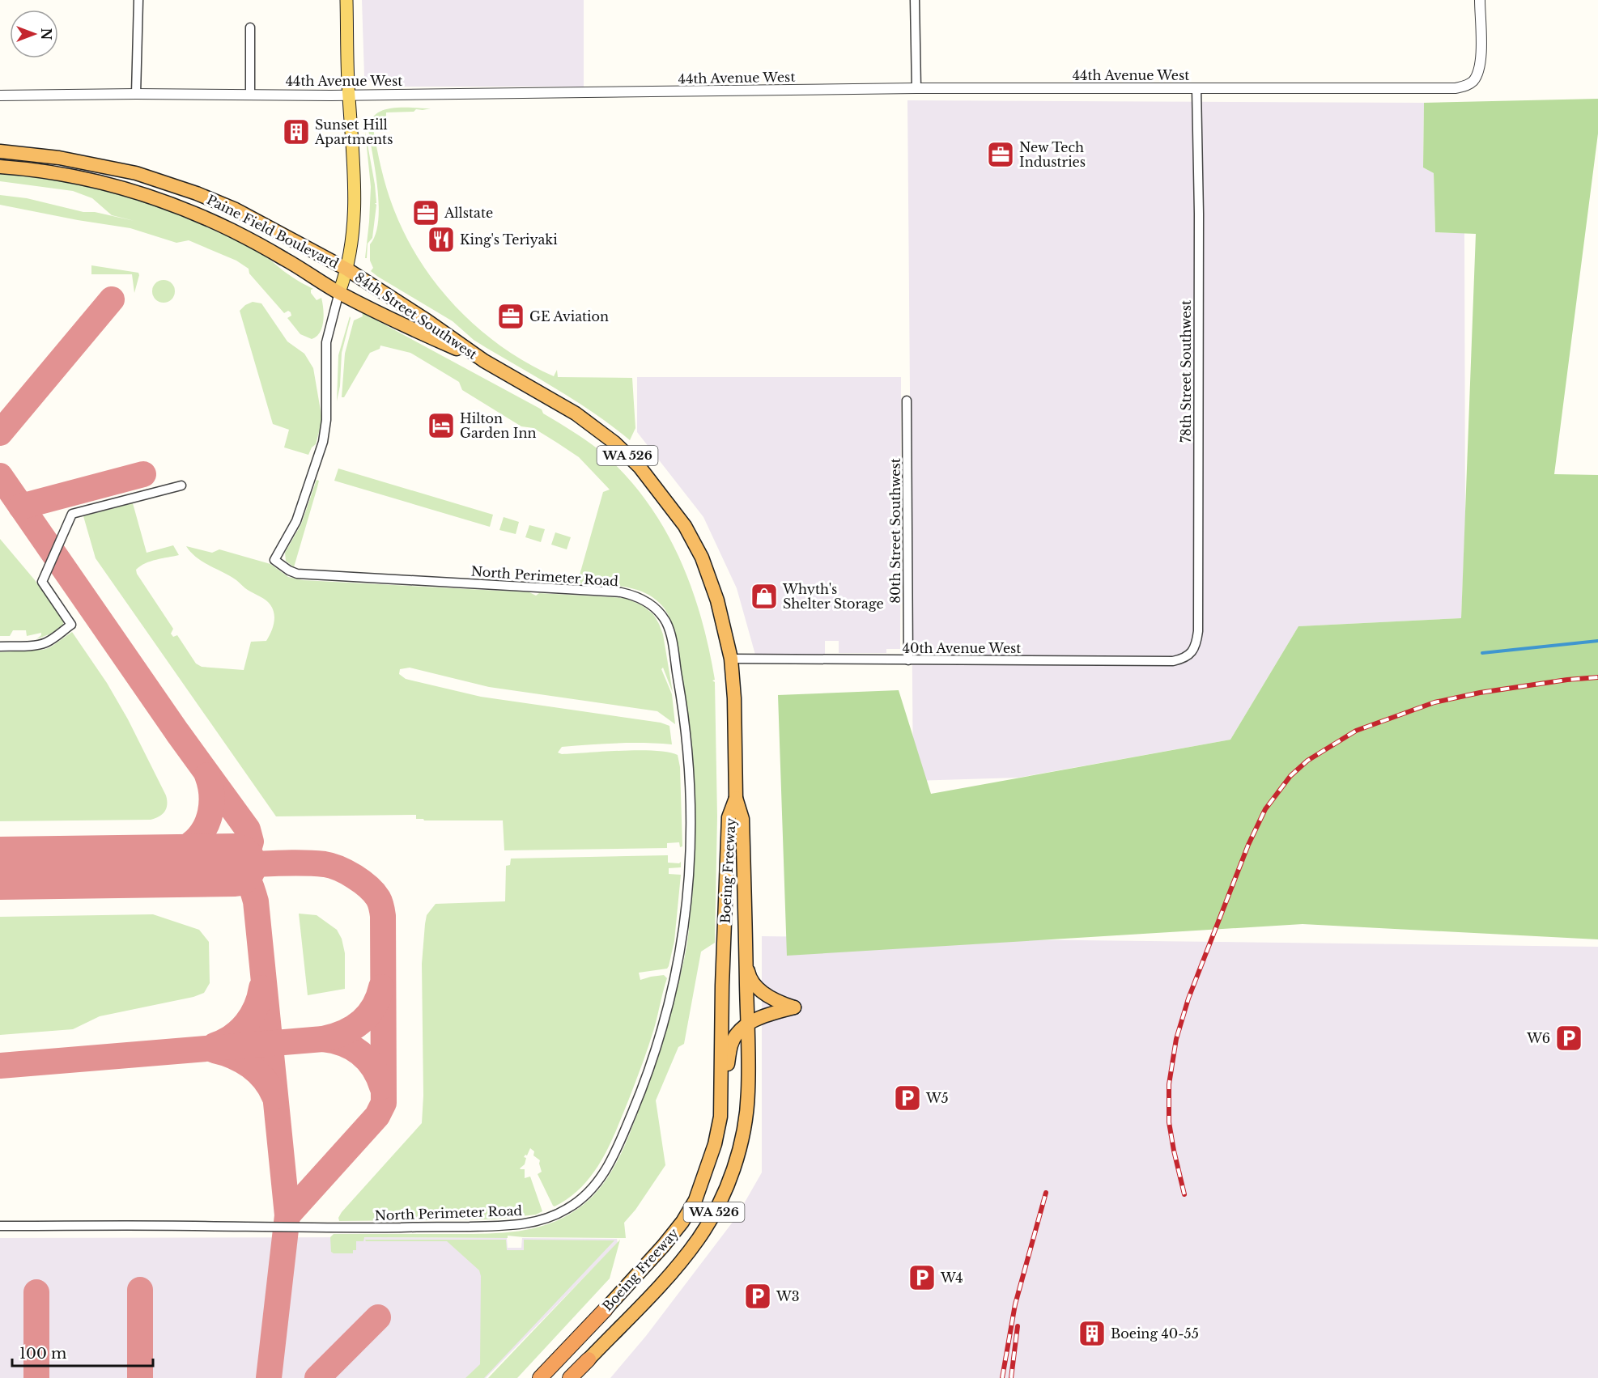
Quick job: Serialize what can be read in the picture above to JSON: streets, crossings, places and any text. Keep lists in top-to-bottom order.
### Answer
{
  "streets": {
    "highway": [
      "Paine Field Boulevard",
      "84th Street Southwest",
      "WA 526",
      "Boeing Freeway"
    ],
    "street": [
      "44th Avenue West",
      "78th Street Southwest",
      "80th Street Southwest",
      "North Perimeter Road",
      "40th Avenue West"
    ]
  },
  "crossings": [
    ["44th Avenue West", "84th Street Southwest"],
    ["44th Avenue West", "78th Street Southwest"],
    ["Paine Field Boulevard", "84th Street Southwest"],
    ["84th Street Southwest", "North Perimeter Road"],
    ["84th Street Southwest", "40th Avenue West"],
    ["84th Street Southwest", "Boeing Freeway"],
    ["78th Street Southwest", "40th Avenue West"],
    ["80th Street Southwest", "40th Avenue West"]
  ],
  "places": {
    "building": ["Sunset Hill Apartments", "Boeing 40-55"],
    "office": ["New Tech Industries", "Allstate", "GE Aviation"],
    "restaurant": ["King's Teriyaki"],
    "hotel": ["Hilton Garden Inn"],
    "shop": ["Whyth's Shelter Storage"],
    "parking": [
      "W6",
      "W5",
      "W4",
      "W3"
    ]
  },
  "scale_bar": "100 m",
  "north": "right"
}
